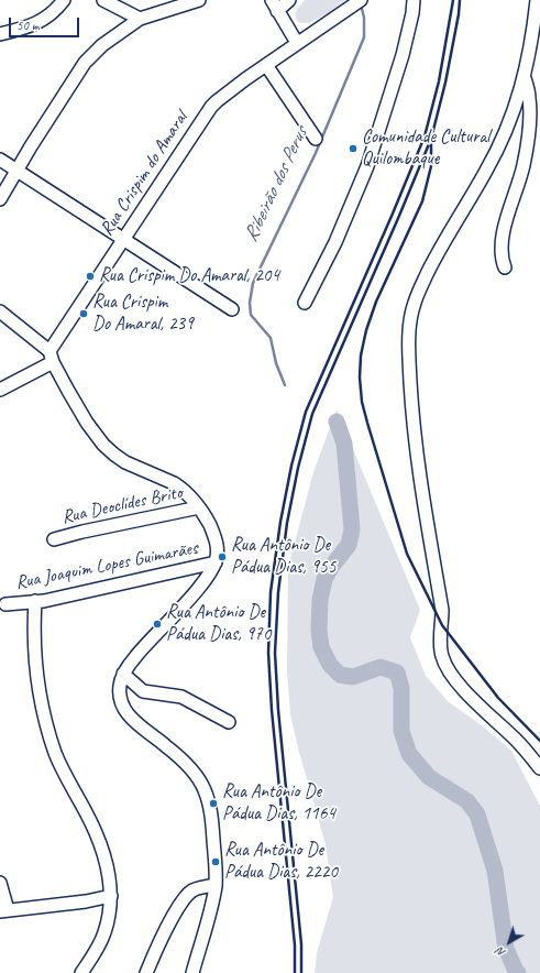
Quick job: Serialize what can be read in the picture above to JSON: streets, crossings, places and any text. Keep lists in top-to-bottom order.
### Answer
{
  "streets": {
    "street": ["Rua Crispim do Amaral", "Rua Deoclídes Brito", "Rua Joaquim Lopes Guimarães"]
  },
  "water": ["Ribeirão dos Perus"],
  "places": [
    "Comunidade Cultural Quilombaque",
    "Rua Crispim Do Amaral, 204",
    "Rua Crispim Do Amaral, 239",
    "Rua Antônio De Pádua Dias, 955",
    "Rua Antônio De Pádua Dias, 970",
    "Rua Antônio De Pádua Dias, 1164",
    "Rua Antônio De Pádua Dias, 2220"
  ],
  "scale_bar": "50 m",
  "north": "bottom left"
}
